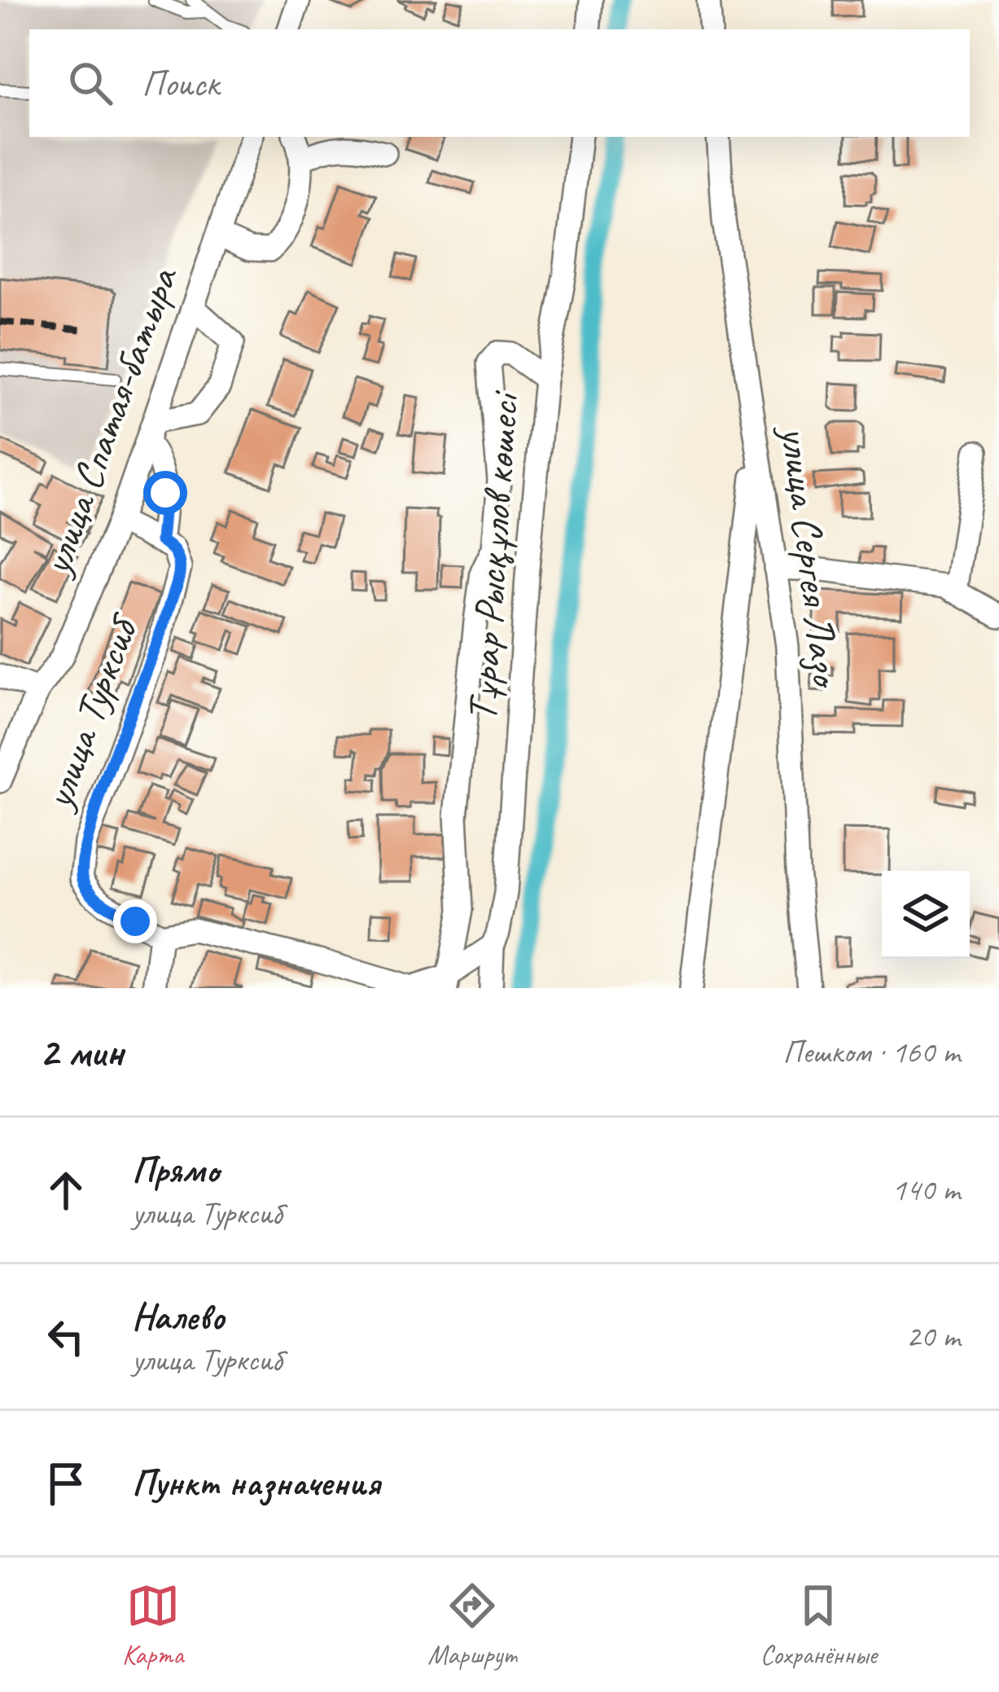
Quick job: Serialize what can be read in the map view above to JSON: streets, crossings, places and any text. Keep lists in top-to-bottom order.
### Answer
{
  "streets": {
    "street": [
      "улица Спатая-батыра",
      "улица Сергея Лазо",
      "Тұрар Рысқұлов көшесі",
      "улица Турксиб"
    ]
  },
  "page": {
    "search": "Поиск",
    "heading": ["2 мин", "Пешком · 160 m"],
    "list": [
      ["Прямо", "улица Турксиб", "140 m"],
      ["Налево", "улица Турксиб", "20 m"],
      "Пункт назначения"
    ],
    "nav": ["Карта", "Маршрут", "Сохранённые"]
  }
}
